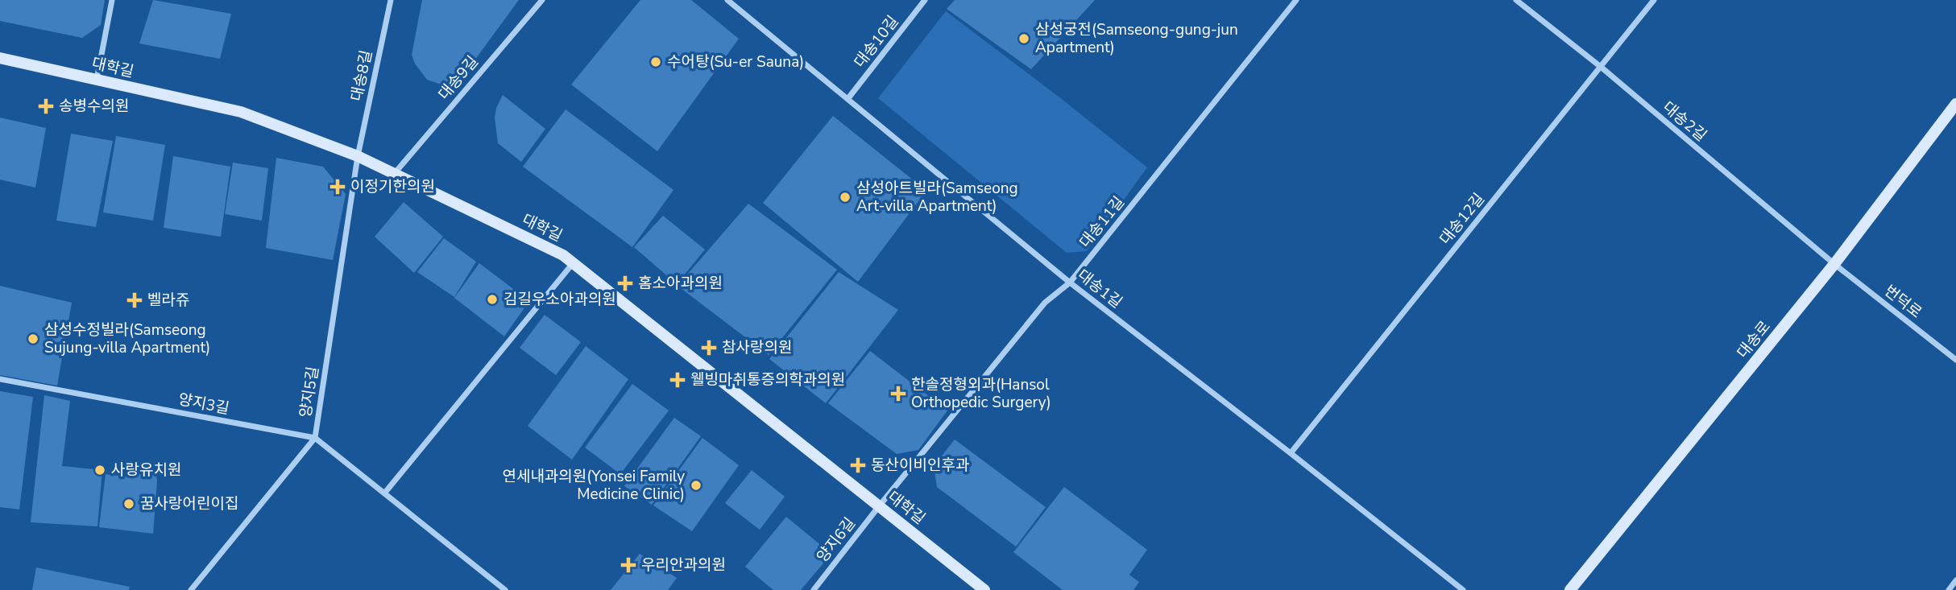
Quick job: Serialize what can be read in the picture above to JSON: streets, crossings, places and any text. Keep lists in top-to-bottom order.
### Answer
{
  "streets": {
    "street": [
      "대송10길",
      "대학길",
      "대송8길",
      "대송9길",
      "대송2길",
      "대송12길",
      "대송11길",
      "대송1길",
      "번덕로",
      "대송로",
      "양지5길",
      "양지3길",
      "양지6길"
    ]
  },
  "crossings": [
    ["대송10길", "대송1길"],
    ["대학길", "대송8길"],
    ["대학길", "대송9길"],
    ["대학길", "대송11길"],
    ["대학길", "양지5길"],
    ["대학길", "양지6길"],
    ["대송8길", "양지5길"],
    ["대송2길", "대송12길"],
    ["대송2길", "번덕로"],
    ["대송2길", "대송로"],
    ["대송12길", "대송1길"],
    ["대송11길", "대송1길"],
    ["대송11길", "양지6길"],
    ["번덕로", "대송로"],
    ["양지5길", "양지3길"]
  ],
  "places": {
    "other": [
      "삼성궁전(Samseong-gung-jun Apartment)",
      "수어탕(Su-er Sauna)",
      "삼성아트빌라(Samseong Art-villa Apartment)",
      "김길우소아과의원",
      "삼성수정빌라(Samseong Sujung-villa Apartment)",
      "사랑유치원",
      "연세내과의원(Yonsei Family Medicine Clinic)",
      "꿈사랑어린이집"
    ],
    "health": [
      "송병수의원",
      "이정기한의원",
      "홈소아과의원",
      "벨라쥬",
      "참사랑의원",
      "웰빙마취통증의학과의원",
      "한솔정형외과(Hansol Orthopedic Surgery)",
      "동산이비인후과",
      "우리안과의원"
    ]
  }
}
